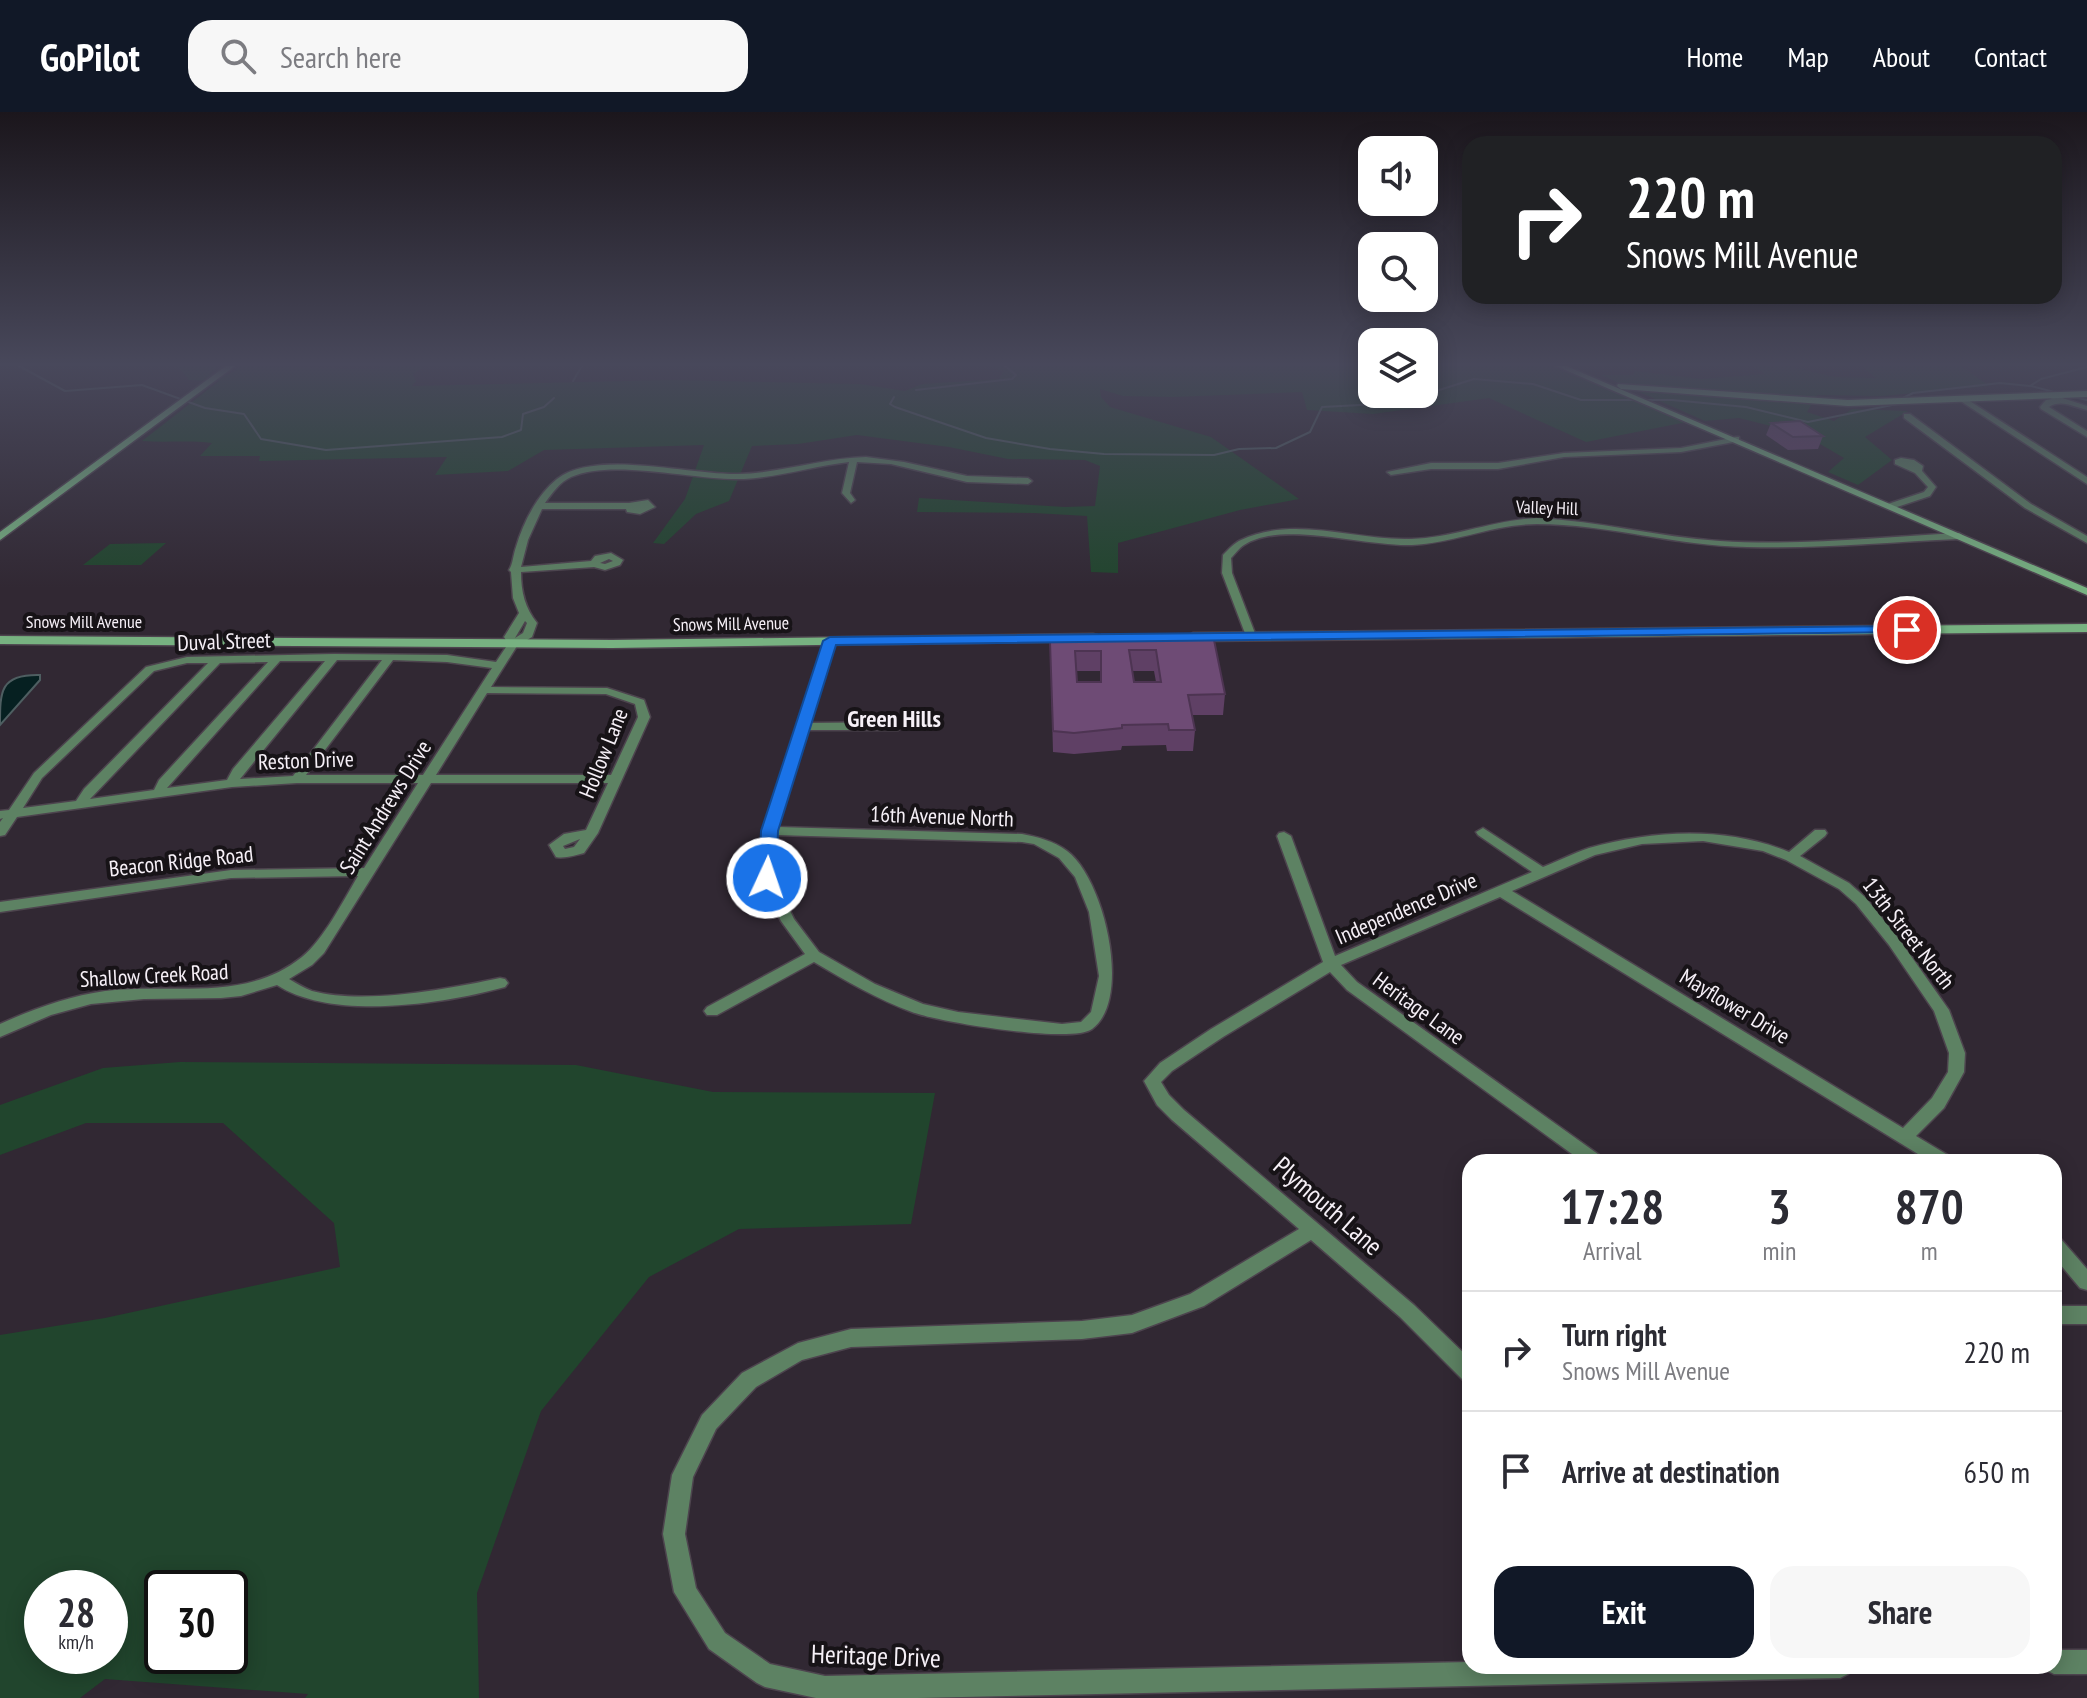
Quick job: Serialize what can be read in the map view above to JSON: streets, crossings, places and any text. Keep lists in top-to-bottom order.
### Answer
{
  "streets": {
    "main road": ["Snows Mill Avenue"],
    "street": [
      "Valley Hill",
      "Duval Street",
      "Hollow Lane",
      "Reston Drive",
      "Saint Andrews Drive",
      "16th Avenue North",
      "Beacon Ridge Road",
      "Independence Drive",
      "13th Street North",
      "Shallow Creek Road",
      "Mayflower Drive",
      "Heritage Lane",
      "Plymouth Lane",
      "Heritage Drive"
    ]
  },
  "crossings": [
    ["Snows Mill Avenue", "Saint Andrews Drive"],
    ["Duval Street", "Reston Drive"],
    ["Duval Street", "Saint Andrews Drive"],
    ["Hollow Lane", "Reston Drive"],
    ["Hollow Lane", "Saint Andrews Drive"],
    ["Reston Drive", "Saint Andrews Drive"],
    ["Saint Andrews Drive", "Beacon Ridge Road"],
    ["Saint Andrews Drive", "Shallow Creek Road"],
    ["Independence Drive", "13th Street North"],
    ["Independence Drive", "Mayflower Drive"],
    ["Independence Drive", "Heritage Lane"],
    ["Independence Drive", "Plymouth Lane"],
    ["13th Street North", "Mayflower Drive"],
    ["Plymouth Lane", "Heritage Drive"]
  ],
  "districts": ["Green Hills"],
  "page": {
    "header": "GoPilot",
    "search": "Search here",
    "nav": [
      "Home",
      "Map",
      "About",
      "Contact"
    ],
    "turn": ["220 m", "Snows Mill Avenue"],
    "eta": [
      "17:28",
      "Arrival",
      "3",
      "min",
      "870",
      "m"
    ],
    "list": [
      {
        "name": "Turn right",
        "note": "Snows Mill Avenue",
        "value": "220 m"
      },
      {
        "name": "Arrive at destination",
        "value": "650 m"
      }
    ],
    "buttons": ["Exit", "Share"],
    "speed": "28 km/h",
    "limit": "30"
  }
}
